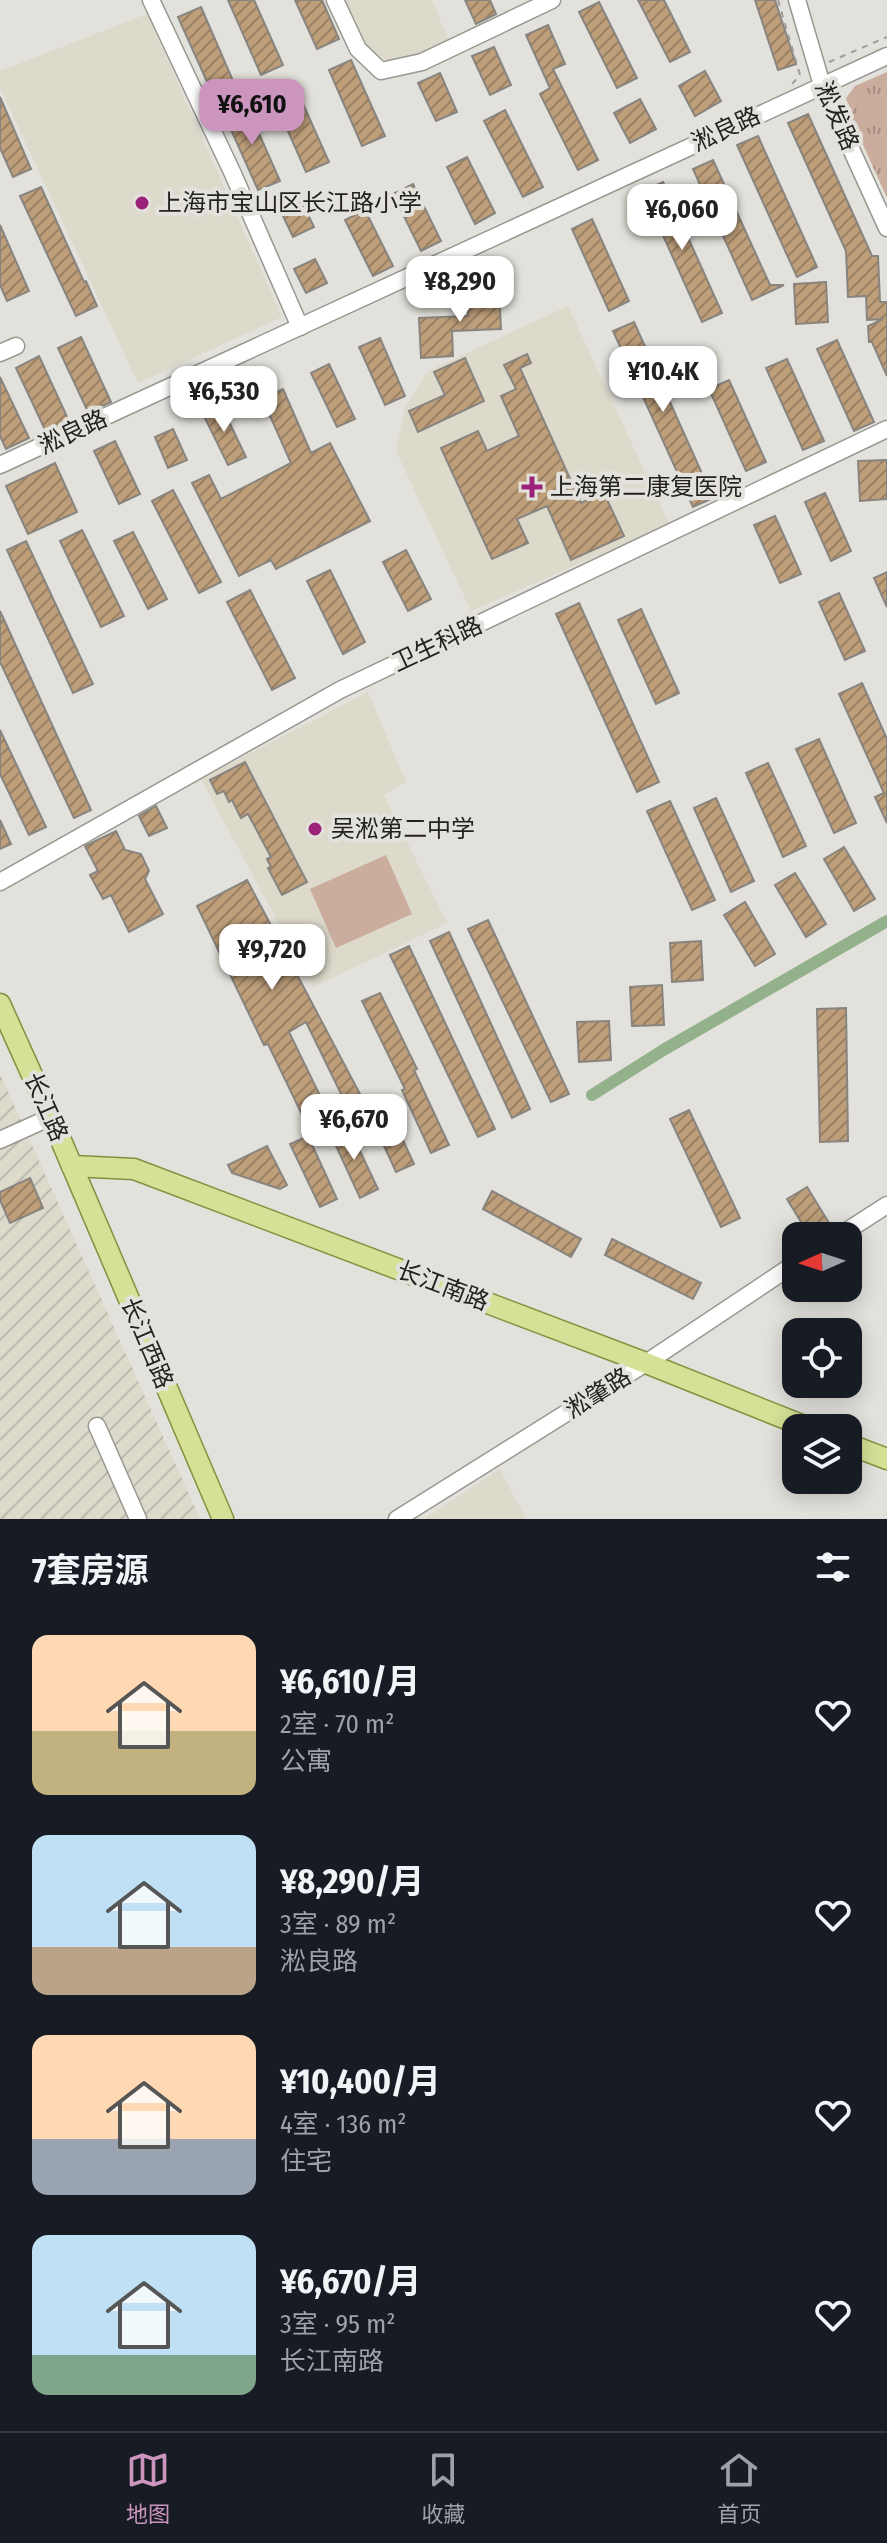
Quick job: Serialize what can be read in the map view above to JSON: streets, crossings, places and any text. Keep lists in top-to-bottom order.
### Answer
{
  "streets": {
    "main road": ["长江路", "长江南路", "长江西路"],
    "street": [
      "淞发路",
      "淞良路",
      "卫生科路",
      "淞肇路"
    ]
  },
  "crossings": [
    ["淞发路", "淞良路"],
    ["长江路", "长江南路"],
    ["长江路", "长江西路"],
    ["长江南路", "长江西路"],
    ["长江南路", "淞肇路"]
  ],
  "places": {
    "other": ["上海市宝山区长江路小学", "吴淞第二中学"],
    "health": ["上海第二康复医院"]
  },
  "north": "left",
  "page": {
    "price": [
      "¥6,610",
      "¥6,060",
      "¥8,290",
      "¥10.4K",
      "¥6,530",
      "¥9,720",
      "¥6,670"
    ],
    "heading": "7套房源",
    "list": [
      {
        "name": "¥6,610/月",
        "note": "2室 · 70 m² · 公寓"
      },
      {
        "name": "¥8,290/月",
        "note": "3室 · 89 m² · 淞良路"
      },
      {
        "name": "¥10,400/月",
        "note": "4室 · 136 m² · 住宅"
      },
      {
        "name": "¥6,670/月",
        "note": "3室 · 95 m² · 长江南路"
      }
    ],
    "tabs": ["地图", "收藏", "首页"]
  }
}
